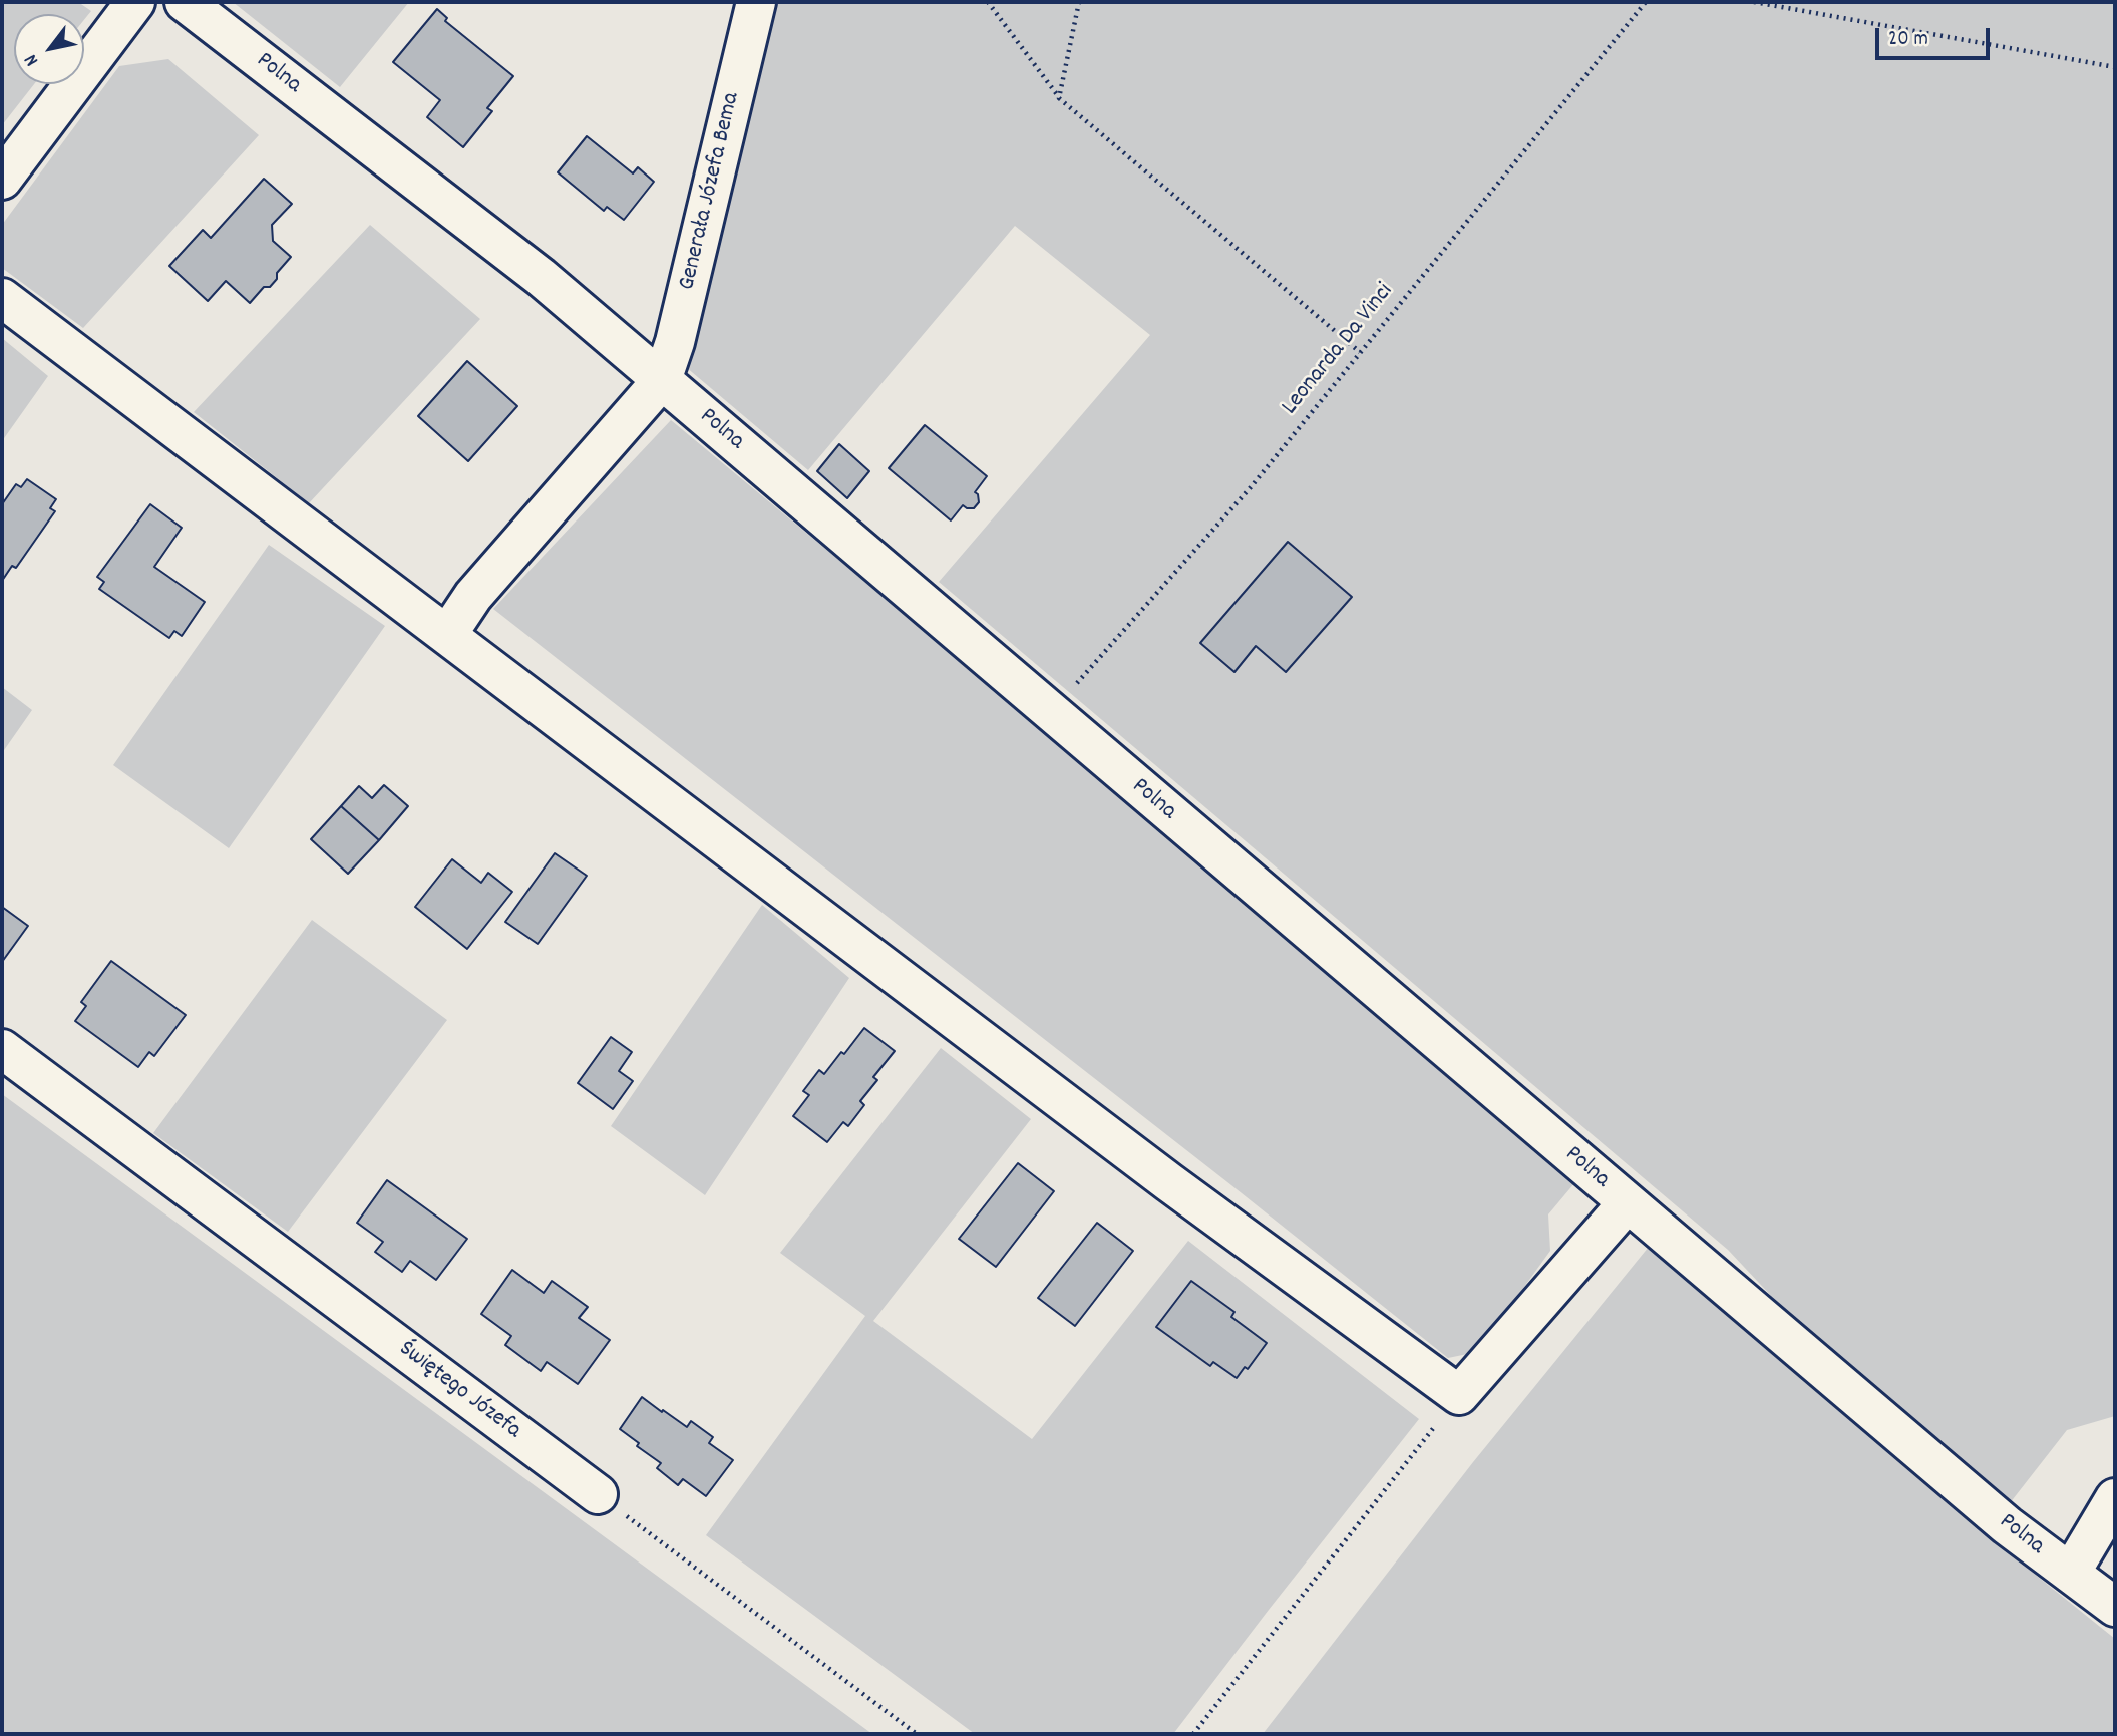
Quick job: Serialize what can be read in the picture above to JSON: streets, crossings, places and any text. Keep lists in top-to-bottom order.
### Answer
{
  "streets": {
    "street": ["Polna", "Generała Józefa Bema", "Świętego Józefa"],
    "path": ["Leonarda Da Vinci"]
  },
  "crossings": [
    ["Polna", "Generała Józefa Bema"],
    ["Polna", "Leonarda Da Vinci"]
  ],
  "scale_bar": "20 m",
  "north": "bottom left"
}
